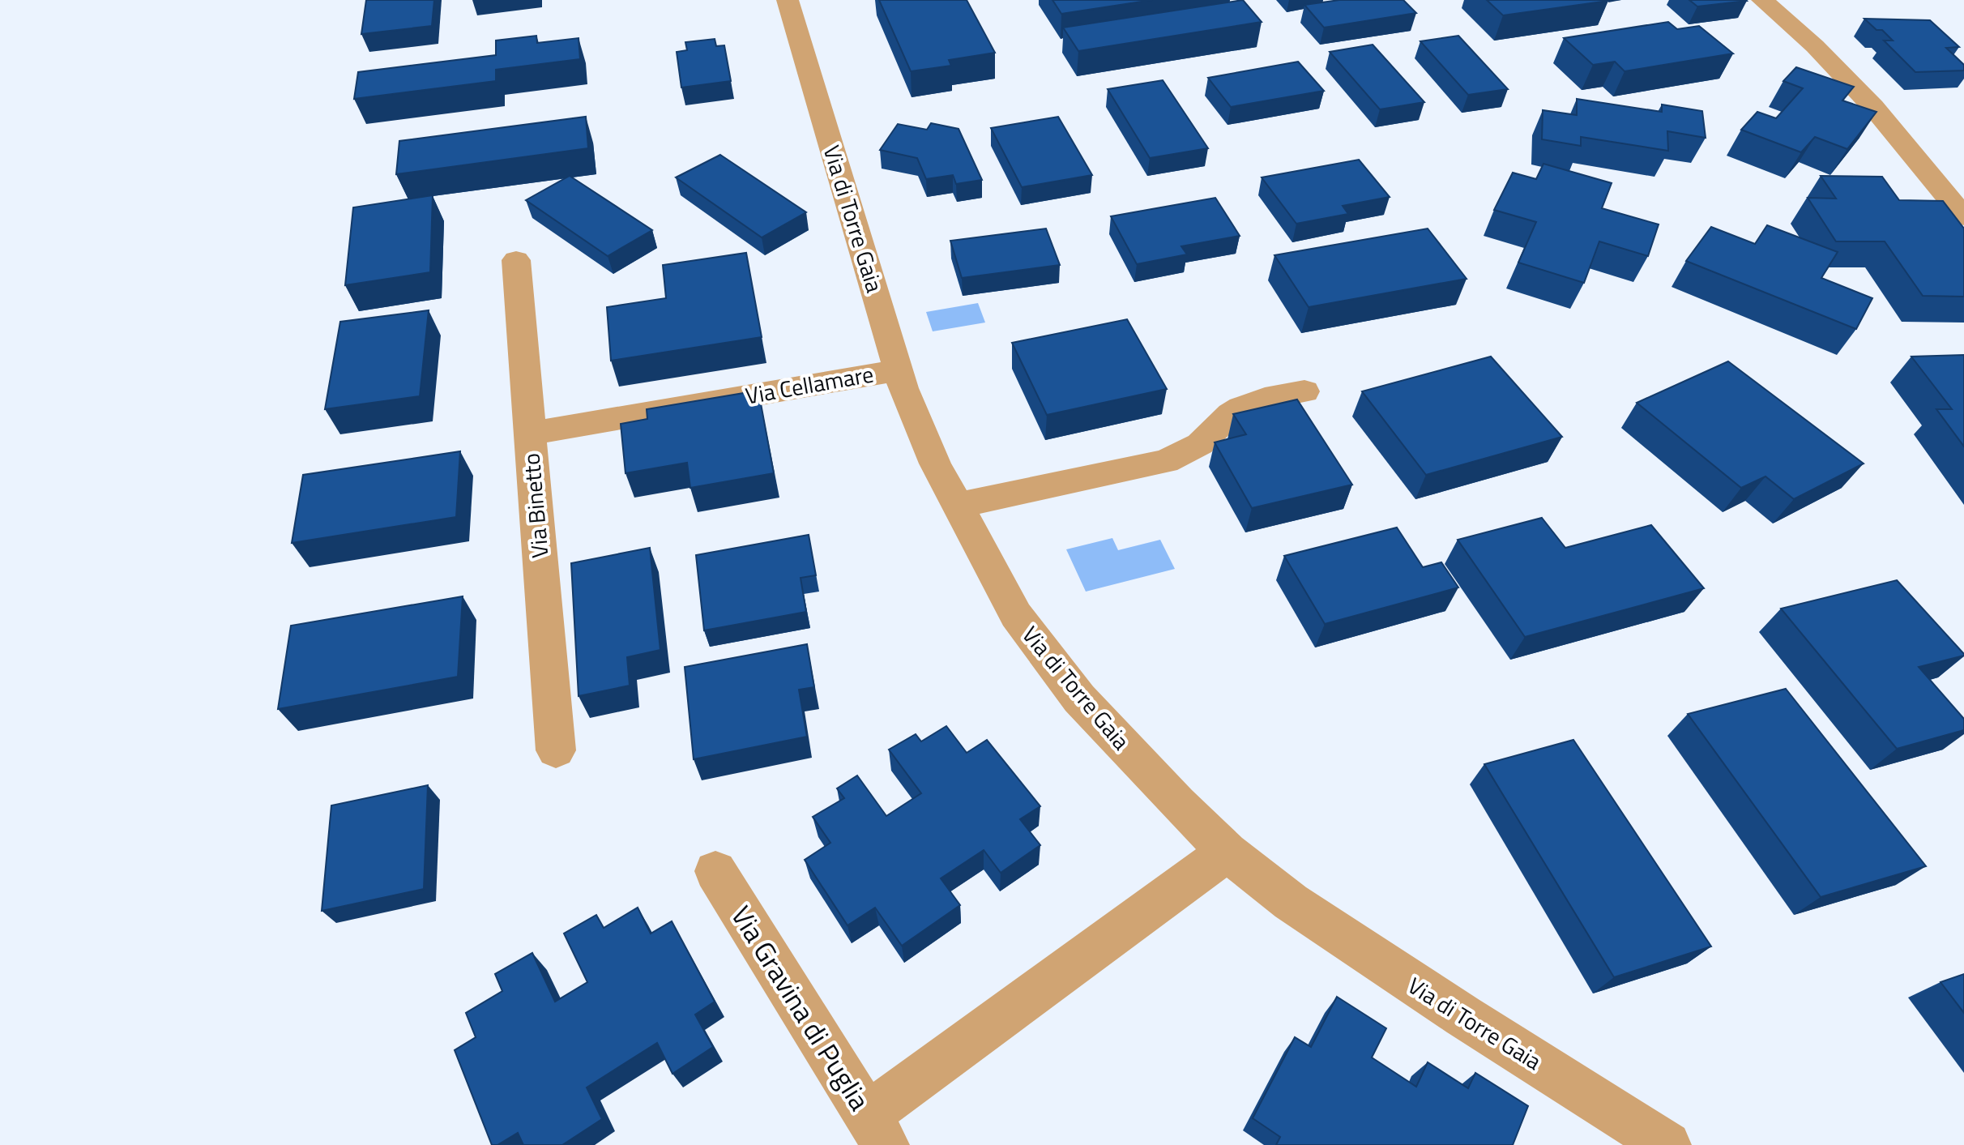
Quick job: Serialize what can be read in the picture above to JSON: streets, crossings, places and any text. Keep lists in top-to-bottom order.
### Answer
{
  "streets": {
    "street": [
      "Via di Torre Gaia",
      "Via Cellamare",
      "Via Binetto",
      "Via Gravina di Puglia"
    ]
  },
  "crossings": [
    ["Via di Torre Gaia", "Via Cellamare"],
    ["Via Cellamare", "Via Binetto"]
  ]
}
